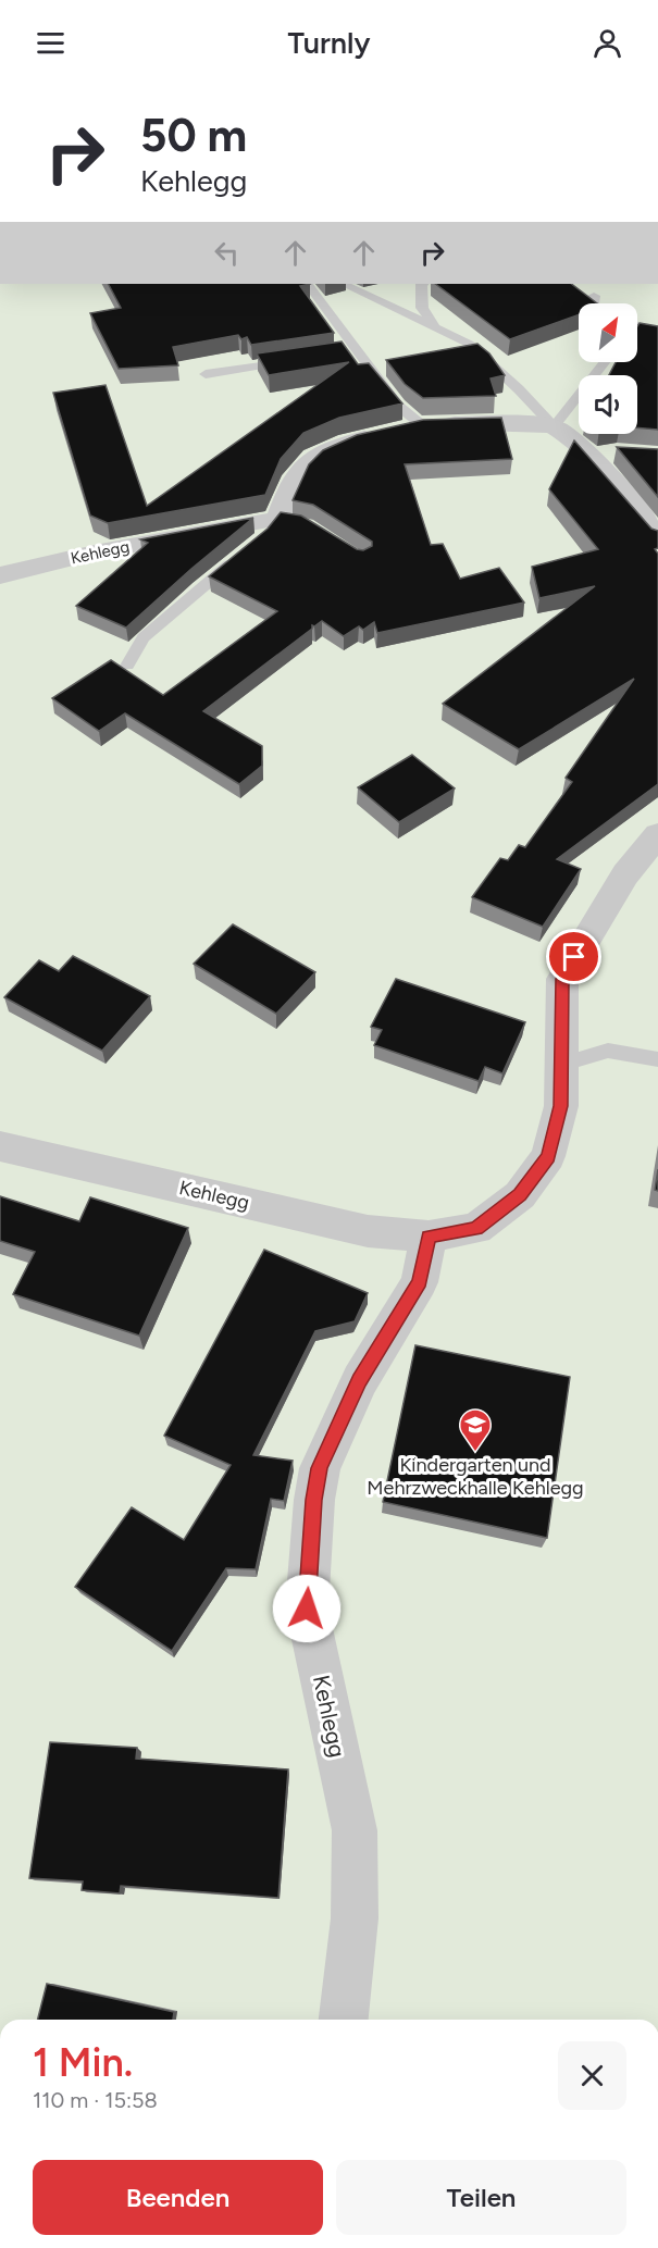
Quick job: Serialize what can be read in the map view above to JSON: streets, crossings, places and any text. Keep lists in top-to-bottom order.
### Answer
{
  "streets": {
    "street": ["Kehlegg"]
  },
  "places": {
    "school or university": ["Kindergarten und Mehrzweckhalle Kehlegg"]
  },
  "north": "top right",
  "page": {
    "header": "Turnly",
    "turn": ["50 m", "Kehlegg"],
    "heading": ["1 Min.", "110 m · 15:58"],
    "buttons": ["Beenden", "Teilen"]
  }
}
